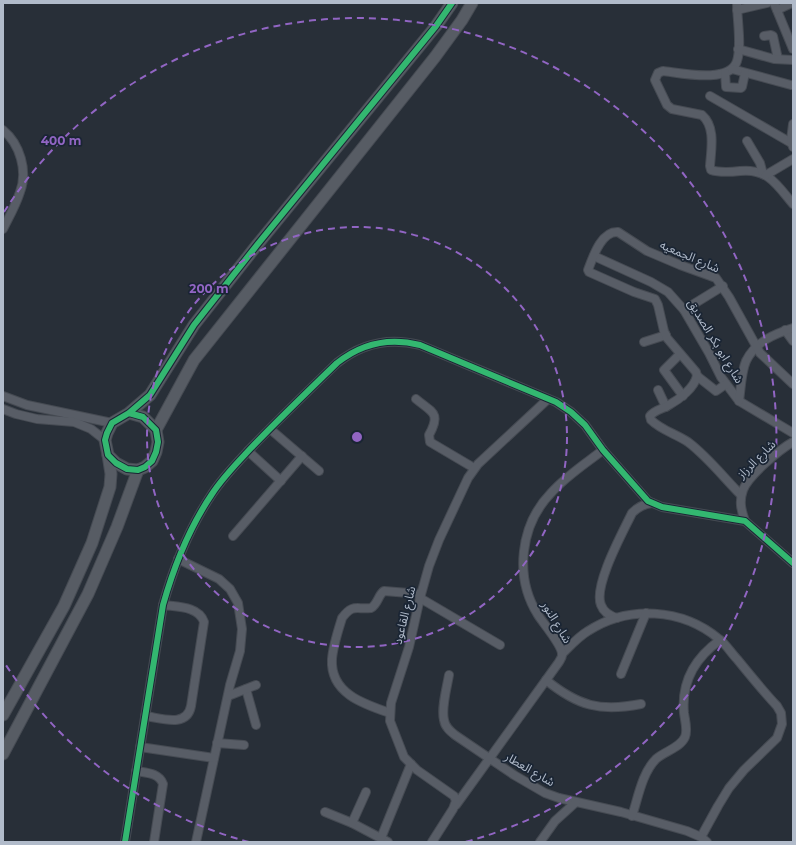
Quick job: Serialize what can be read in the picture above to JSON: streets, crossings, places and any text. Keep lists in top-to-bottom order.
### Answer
{
  "streets": {
    "street": [
      "شارع الجمعيه",
      "شارع ابو بكر الصديق",
      "شارع الرزاز",
      "شارع القاعود",
      "شارع النور",
      "شارع العطار"
    ]
  },
  "crossings": [
    ["شارع الجمعيه", "شارع ابو بكر الصديق"],
    ["شارع القاعود", "شارع النور"],
    ["شارع النور", "شارع العطار"]
  ],
  "rings": ["400 m", "200 m"]
}
